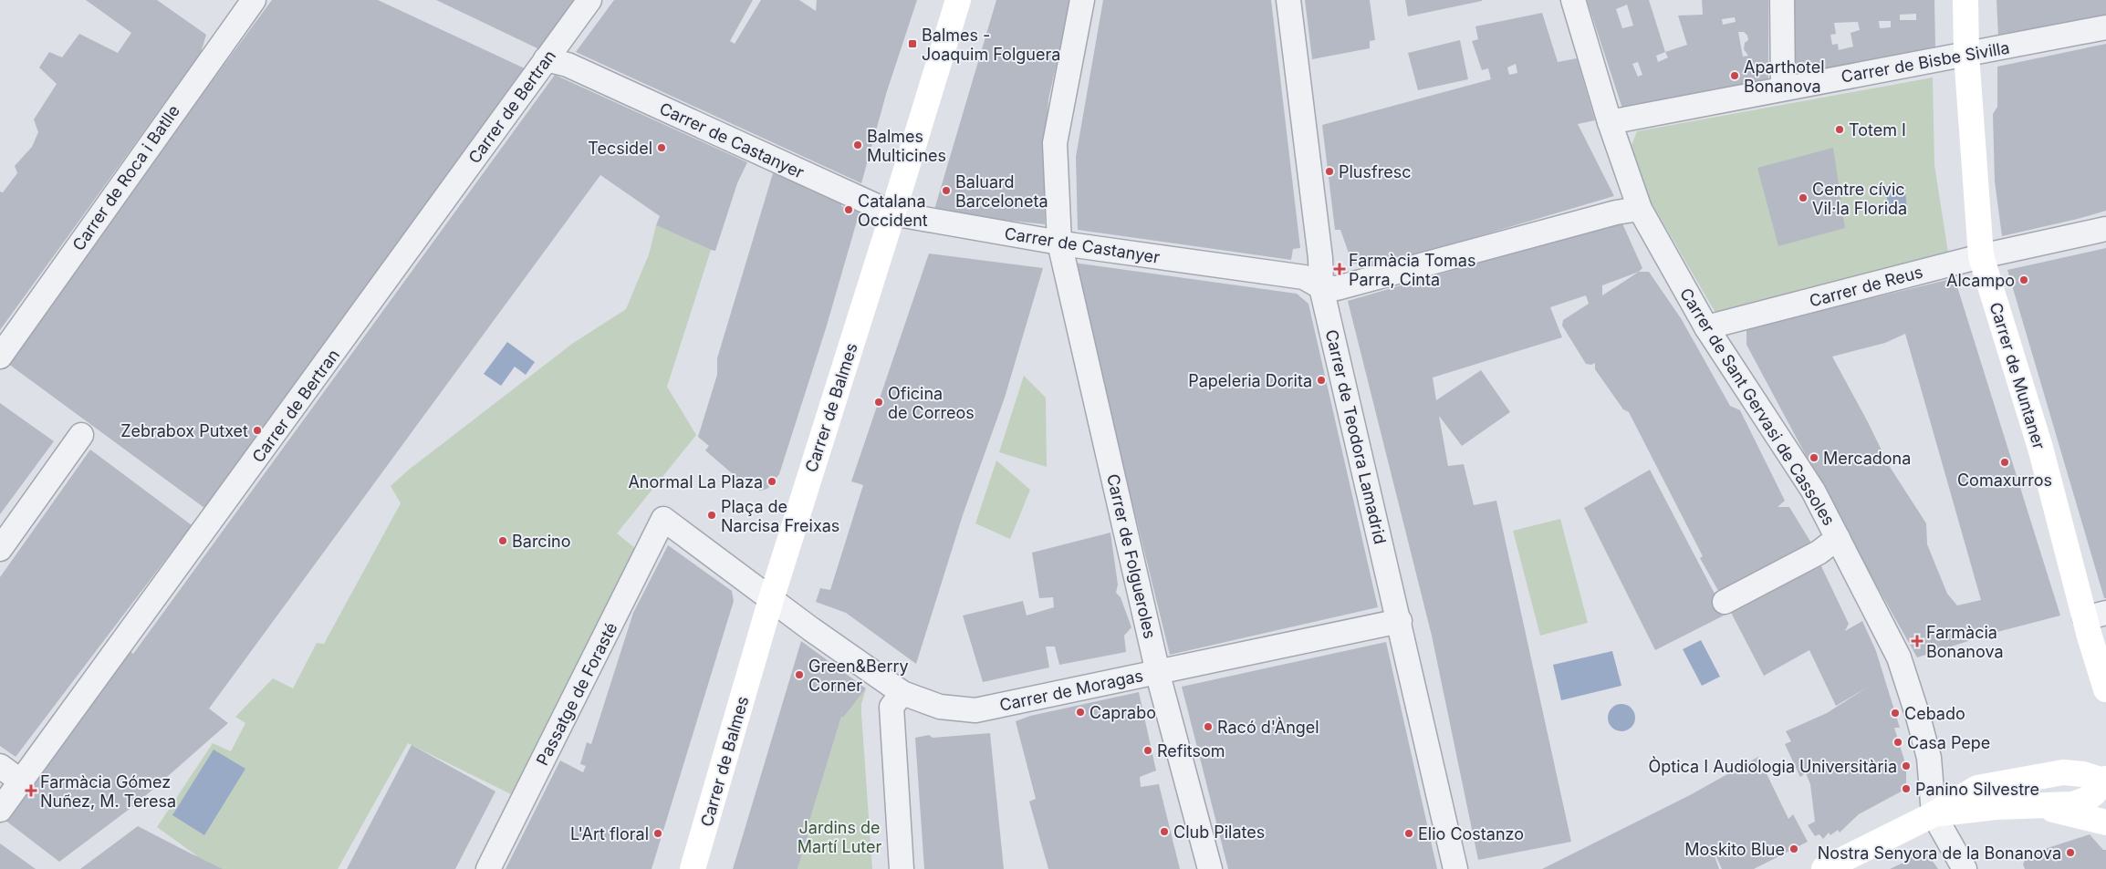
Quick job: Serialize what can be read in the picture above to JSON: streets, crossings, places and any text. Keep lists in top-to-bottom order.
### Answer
{
  "streets": {
    "street": [
      "Carrer de Bisbe Sivilla",
      "Carrer de Bertran",
      "Carrer de Castanyer",
      "Carrer de Roca i Batlle",
      "Carrer de Reus",
      "Carrer de Muntaner",
      "Carrer de Sant Gervasi de Cassoles",
      "Carrer de Balmes",
      "Carrer de Teodora Lamadrid",
      "Carrer de Folgueroles",
      "Carrer de Moragas",
      "Passatge de Forasté"
    ]
  },
  "crossings": [
    ["Carrer de Bisbe Sivilla", "Carrer de Muntaner"],
    ["Carrer de Bisbe Sivilla", "Carrer de Sant Gervasi de Cassoles"],
    ["Carrer de Bertran", "Carrer de Castanyer"],
    ["Carrer de Castanyer", "Carrer de Sant Gervasi de Cassoles"],
    ["Carrer de Castanyer", "Carrer de Balmes"],
    ["Carrer de Castanyer", "Carrer de Teodora Lamadrid"],
    ["Carrer de Castanyer", "Carrer de Folgueroles"],
    ["Carrer de Reus", "Carrer de Muntaner"],
    ["Carrer de Reus", "Carrer de Sant Gervasi de Cassoles"],
    ["Carrer de Balmes", "Carrer de Moragas"],
    ["Carrer de Balmes", "Passatge de Forasté"],
    ["Carrer de Teodora Lamadrid", "Carrer de Moragas"],
    ["Carrer de Folgueroles", "Carrer de Moragas"],
    ["Carrer de Moragas", "Passatge de Forasté"]
  ],
  "parks": ["Jardins de Martí Luter"],
  "places": {
    "transit": ["Balmes - Joaquim Folguera"],
    "other": [
      "Aparthotel Bonanova",
      "Totem I",
      "Balmes Multicines",
      "Tecsidel",
      "Plusfresc",
      "Baluard Barceloneta",
      "Centre cívic Vil·la Florida",
      "Catalana Occident",
      "Alcampo",
      "Papeleria Dorita",
      "Oficina de Correos",
      "Zebrabox Putxet",
      "Mercadona",
      "Comaxurros",
      "Anormal La Plaza",
      "Plaça de Narcisa Freixas",
      "Barcino",
      "Green&Berry Corner",
      "Caprabo",
      "Cebado",
      "Racó d'Àngel",
      "Casa Pepe",
      "Refitsom",
      "Òptica I Audiologia Universitària",
      "Panino Silvestre",
      "Club Pilates",
      "L'Art floral",
      "Elio Costanzo",
      "Moskito Blue",
      "Nostra Senyora de la Bonanova"
    ],
    "health": ["Farmàcia Tomas Parra, Cinta", "Farmàcia Bonanova", "Farmàcia Gómez Nuñez, M. Teresa"]
  }
}
